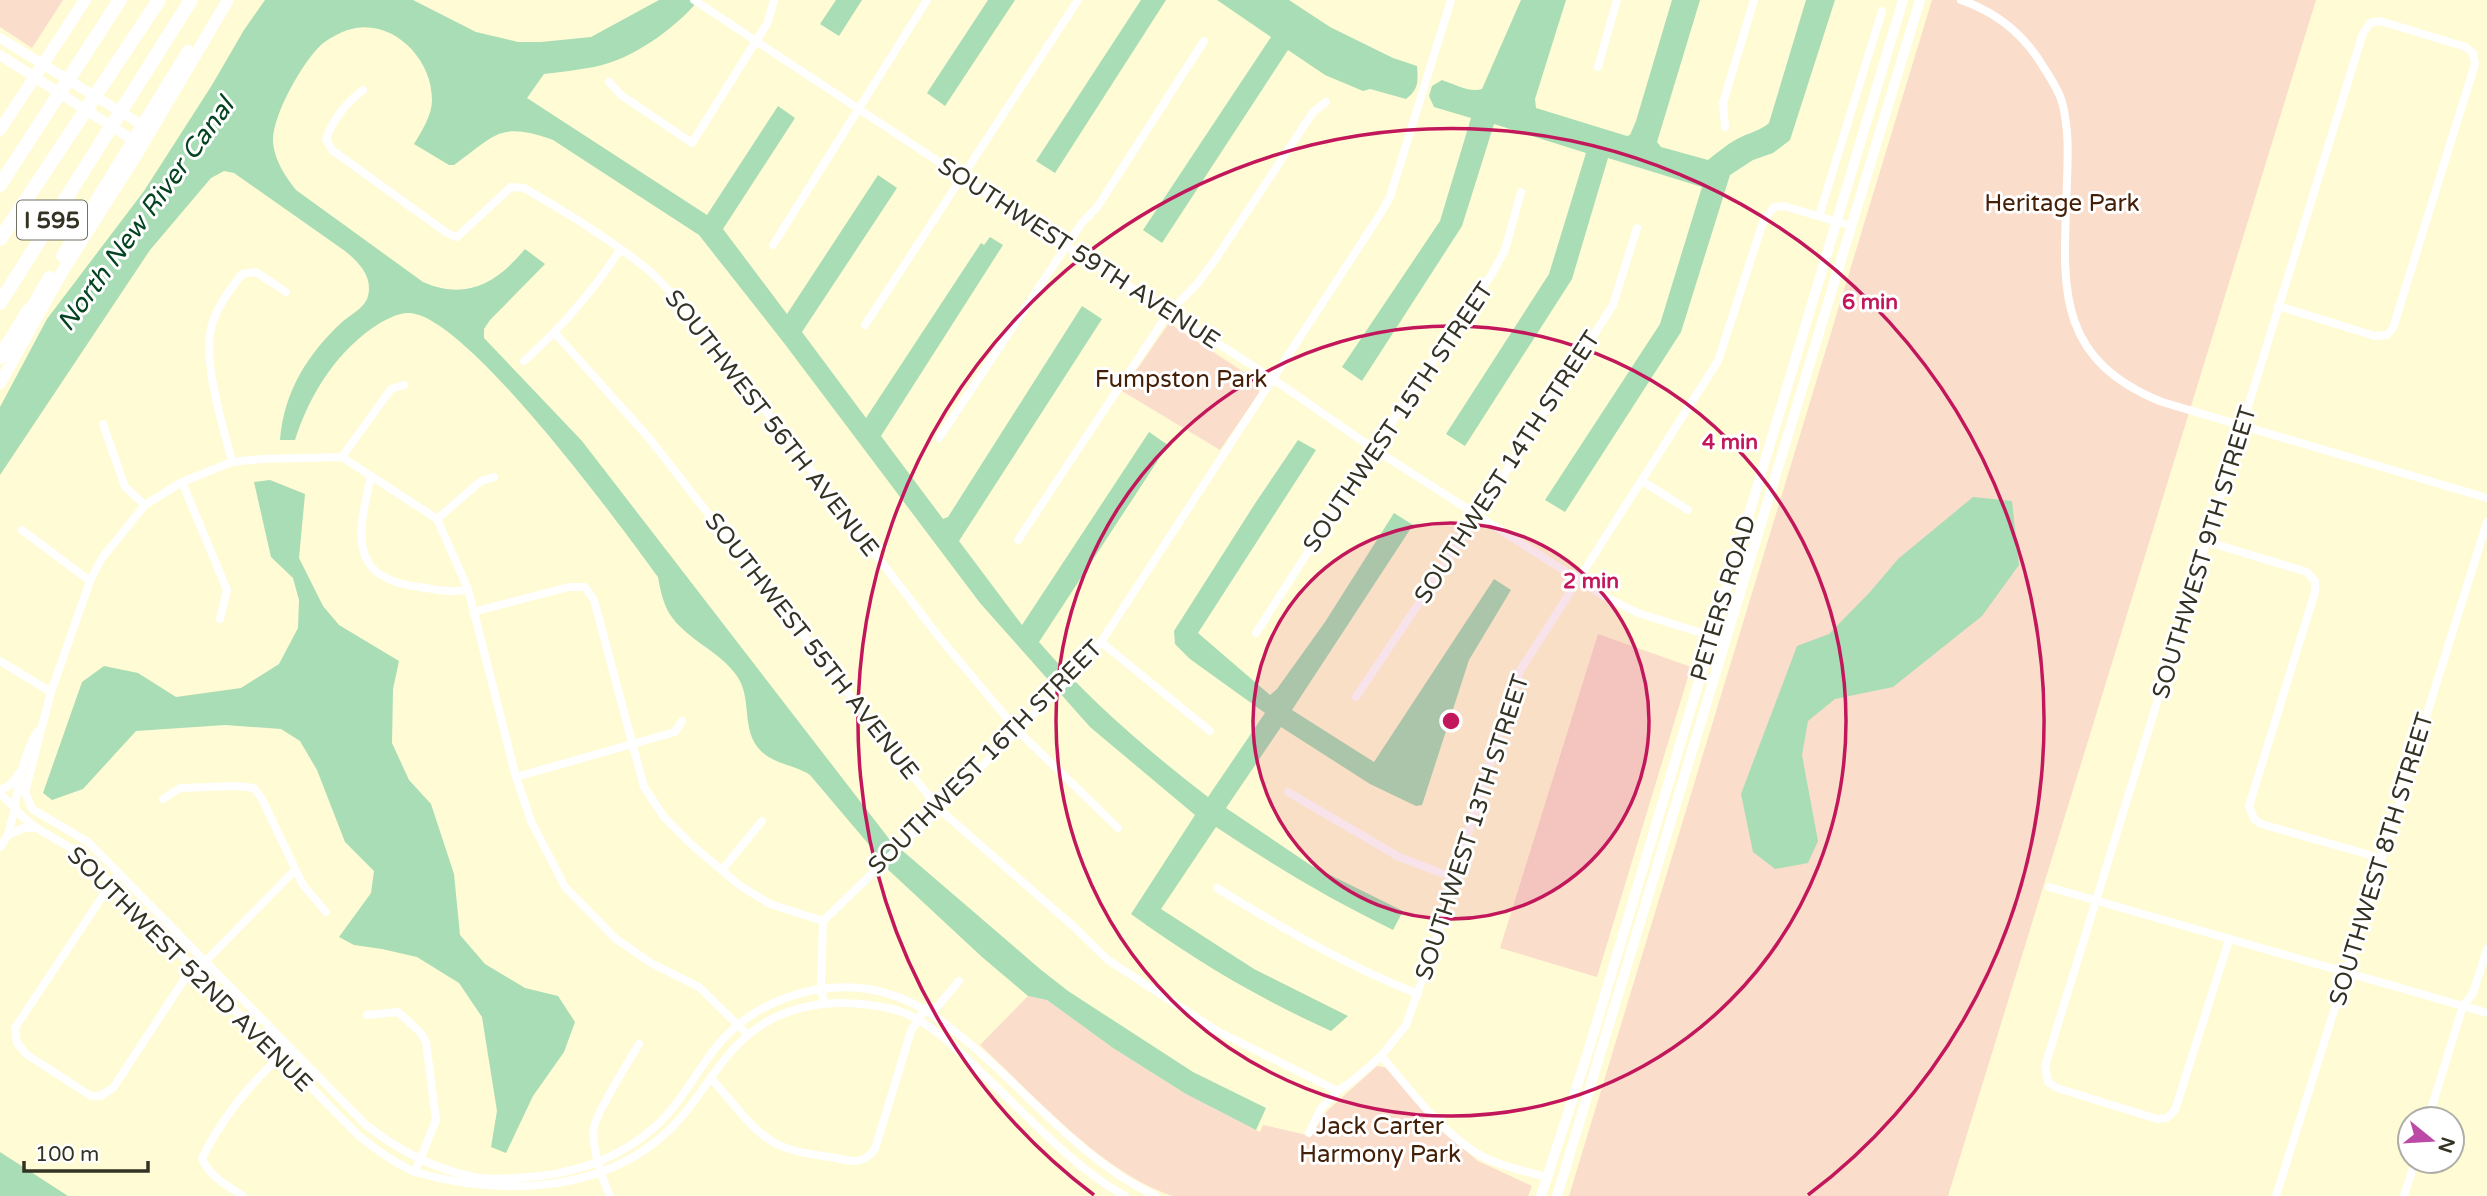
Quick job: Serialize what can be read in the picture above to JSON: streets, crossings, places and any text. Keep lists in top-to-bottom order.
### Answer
{
  "streets": {
    "highway": ["I 595"],
    "main road": ["PETERS ROAD"],
    "street": [
      "SOUTHWEST 59TH AVENUE",
      "SOUTHWEST 15TH STREET",
      "SOUTHWEST 56TH AVENUE",
      "SOUTHWEST 14TH STREET",
      "SOUTHWEST 9TH STREET",
      "SOUTHWEST 55TH AVENUE",
      "SOUTHWEST 16TH STREET",
      "SOUTHWEST 13TH STREET",
      "SOUTHWEST 8TH STREET",
      "SOUTHWEST 52ND AVENUE"
    ]
  },
  "crossings": [
    ["SOUTHWEST 59TH AVENUE", "SOUTHWEST 15TH STREET"],
    ["SOUTHWEST 59TH AVENUE", "SOUTHWEST 14TH STREET"],
    ["SOUTHWEST 59TH AVENUE", "PETERS ROAD"],
    ["SOUTHWEST 59TH AVENUE", "SOUTHWEST 16TH STREET"],
    ["SOUTHWEST 59TH AVENUE", "SOUTHWEST 13TH STREET"],
    ["SOUTHWEST 56TH AVENUE", "SOUTHWEST 16TH STREET"],
    ["PETERS ROAD", "SOUTHWEST 13TH STREET"],
    ["SOUTHWEST 55TH AVENUE", "SOUTHWEST 16TH STREET"],
    ["SOUTHWEST 55TH AVENUE", "SOUTHWEST 13TH STREET"]
  ],
  "water": ["North New River Canal"],
  "parks": ["Heritage Park", "Fumpston Park", "Jack Carter Harmony Park"],
  "scale_bar": "100 m",
  "north": "right",
  "rings": ["6 min", "4 min", "2 min"]
}
